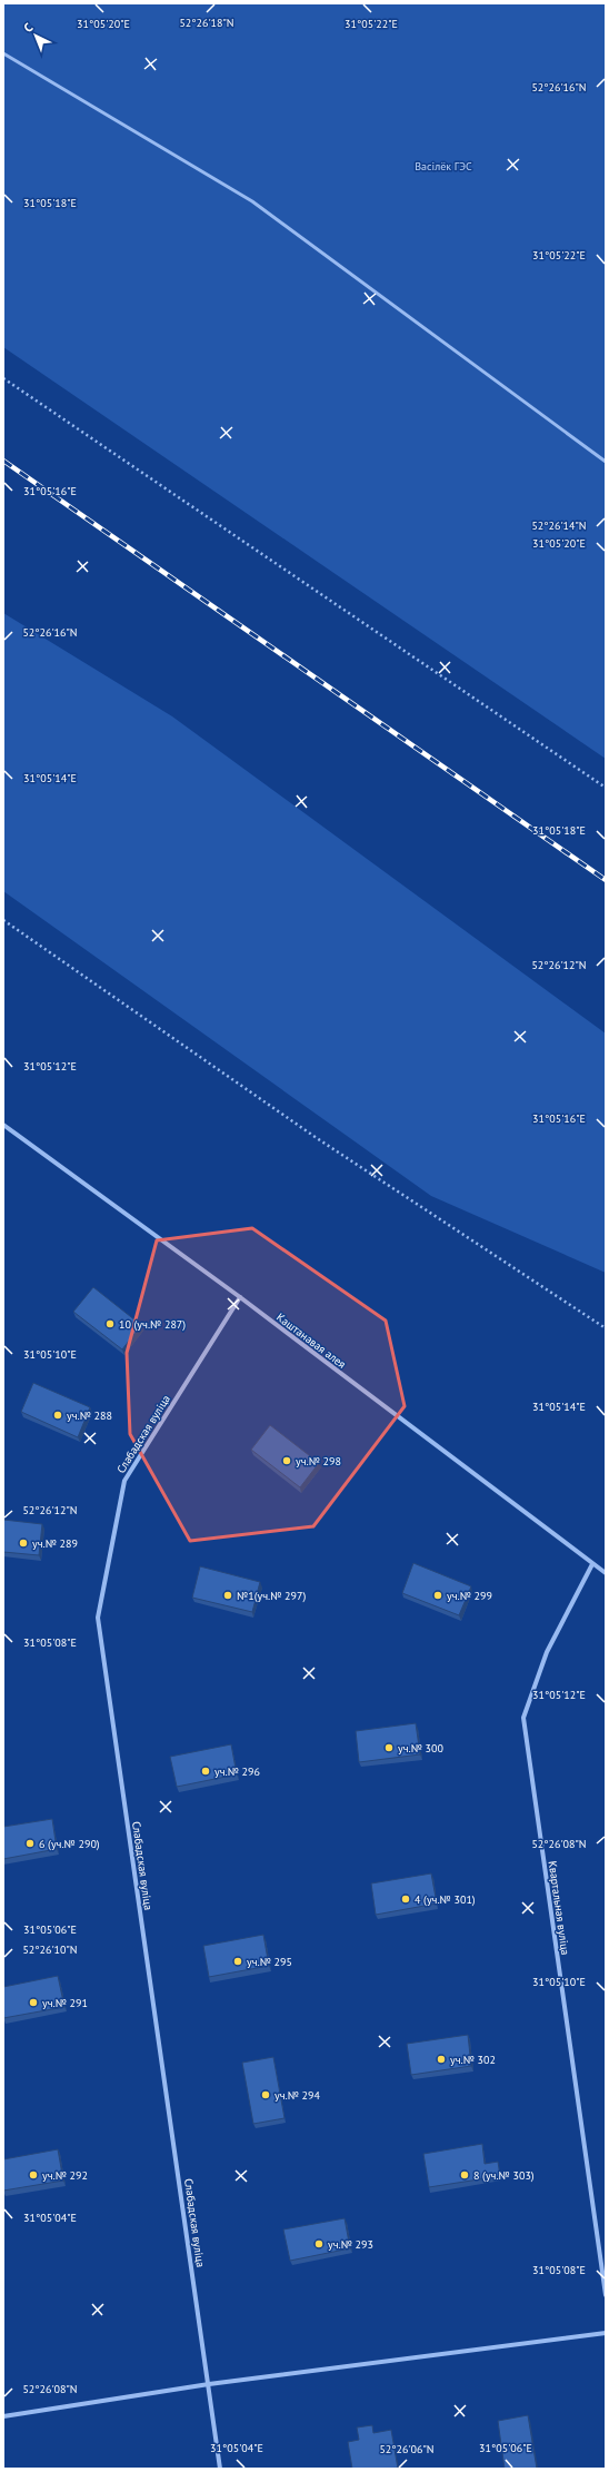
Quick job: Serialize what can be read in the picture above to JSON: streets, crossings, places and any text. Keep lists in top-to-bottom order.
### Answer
{
  "streets": {
    "street": ["Каштанавая алея", "Слабадская вуліца", "Квартальная вуліца"]
  },
  "crossings": [
    ["Каштанавая алея", "Слабадская вуліца"],
    ["Каштанавая алея", "Квартальная вуліца"]
  ],
  "parks": ["Васілёк ГЭС"],
  "places": [
    "10 (уч.№ 287)",
    "уч.№ 288",
    "уч.№ 298",
    "уч.№ 289",
    "№1(уч.№ 297)",
    "уч.№ 299",
    "уч.№ 300",
    "уч.№ 296",
    "6 (уч.№ 290)",
    "4 (уч.№ 301)",
    "уч.№ 295",
    "уч.№ 291",
    "уч.№ 302",
    "уч.№ 294",
    "уч.№ 292",
    "8 (уч.№ 303)",
    "уч.№ 293"
  ],
  "north": "top left",
  "coordinates": [
    "52°26'18\"N",
    "31°05'20\"E",
    "31°05'22\"E",
    "52°26'16\"N",
    "31°05'18\"E",
    "31°05'16\"E",
    "52°26'14\"N",
    "31°05'14\"E",
    "52°26'12\"N",
    "31°05'12\"E",
    "31°05'10\"E",
    "31°05'08\"E",
    "52°26'08\"N",
    "31°05'06\"E",
    "52°26'10\"N",
    "31°05'04\"E",
    "52°26'06\"N"
  ]
}
